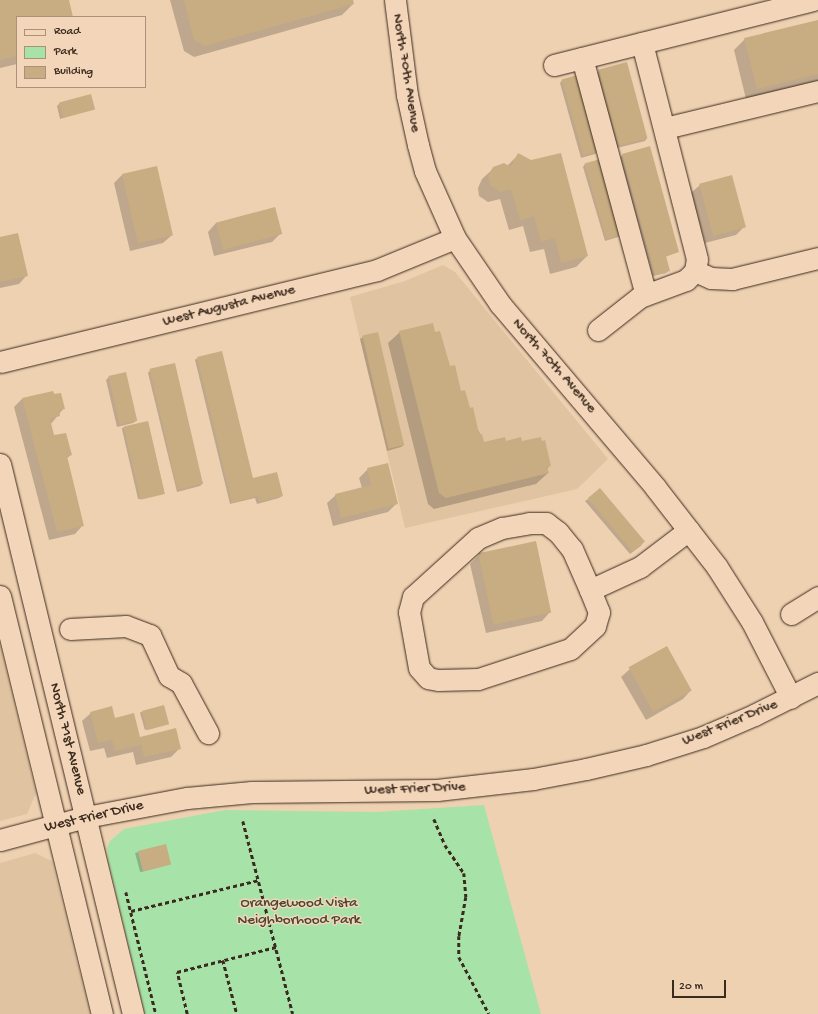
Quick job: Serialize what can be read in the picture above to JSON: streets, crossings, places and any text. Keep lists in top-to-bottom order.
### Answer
{
  "streets": {
    "street": [
      "North 70th Avenue",
      "West Augusta Avenue",
      "West Frier Drive",
      "North 71st Avenue"
    ]
  },
  "crossings": [
    ["North 70th Avenue", "West Augusta Avenue"],
    ["North 70th Avenue", "West Frier Drive"],
    ["West Frier Drive", "North 71st Avenue"]
  ],
  "parks": ["Orangewood Vista Neighborhood Park"],
  "legend": ["Road", "Park", "Building"],
  "scale_bar": "20 m"
}
